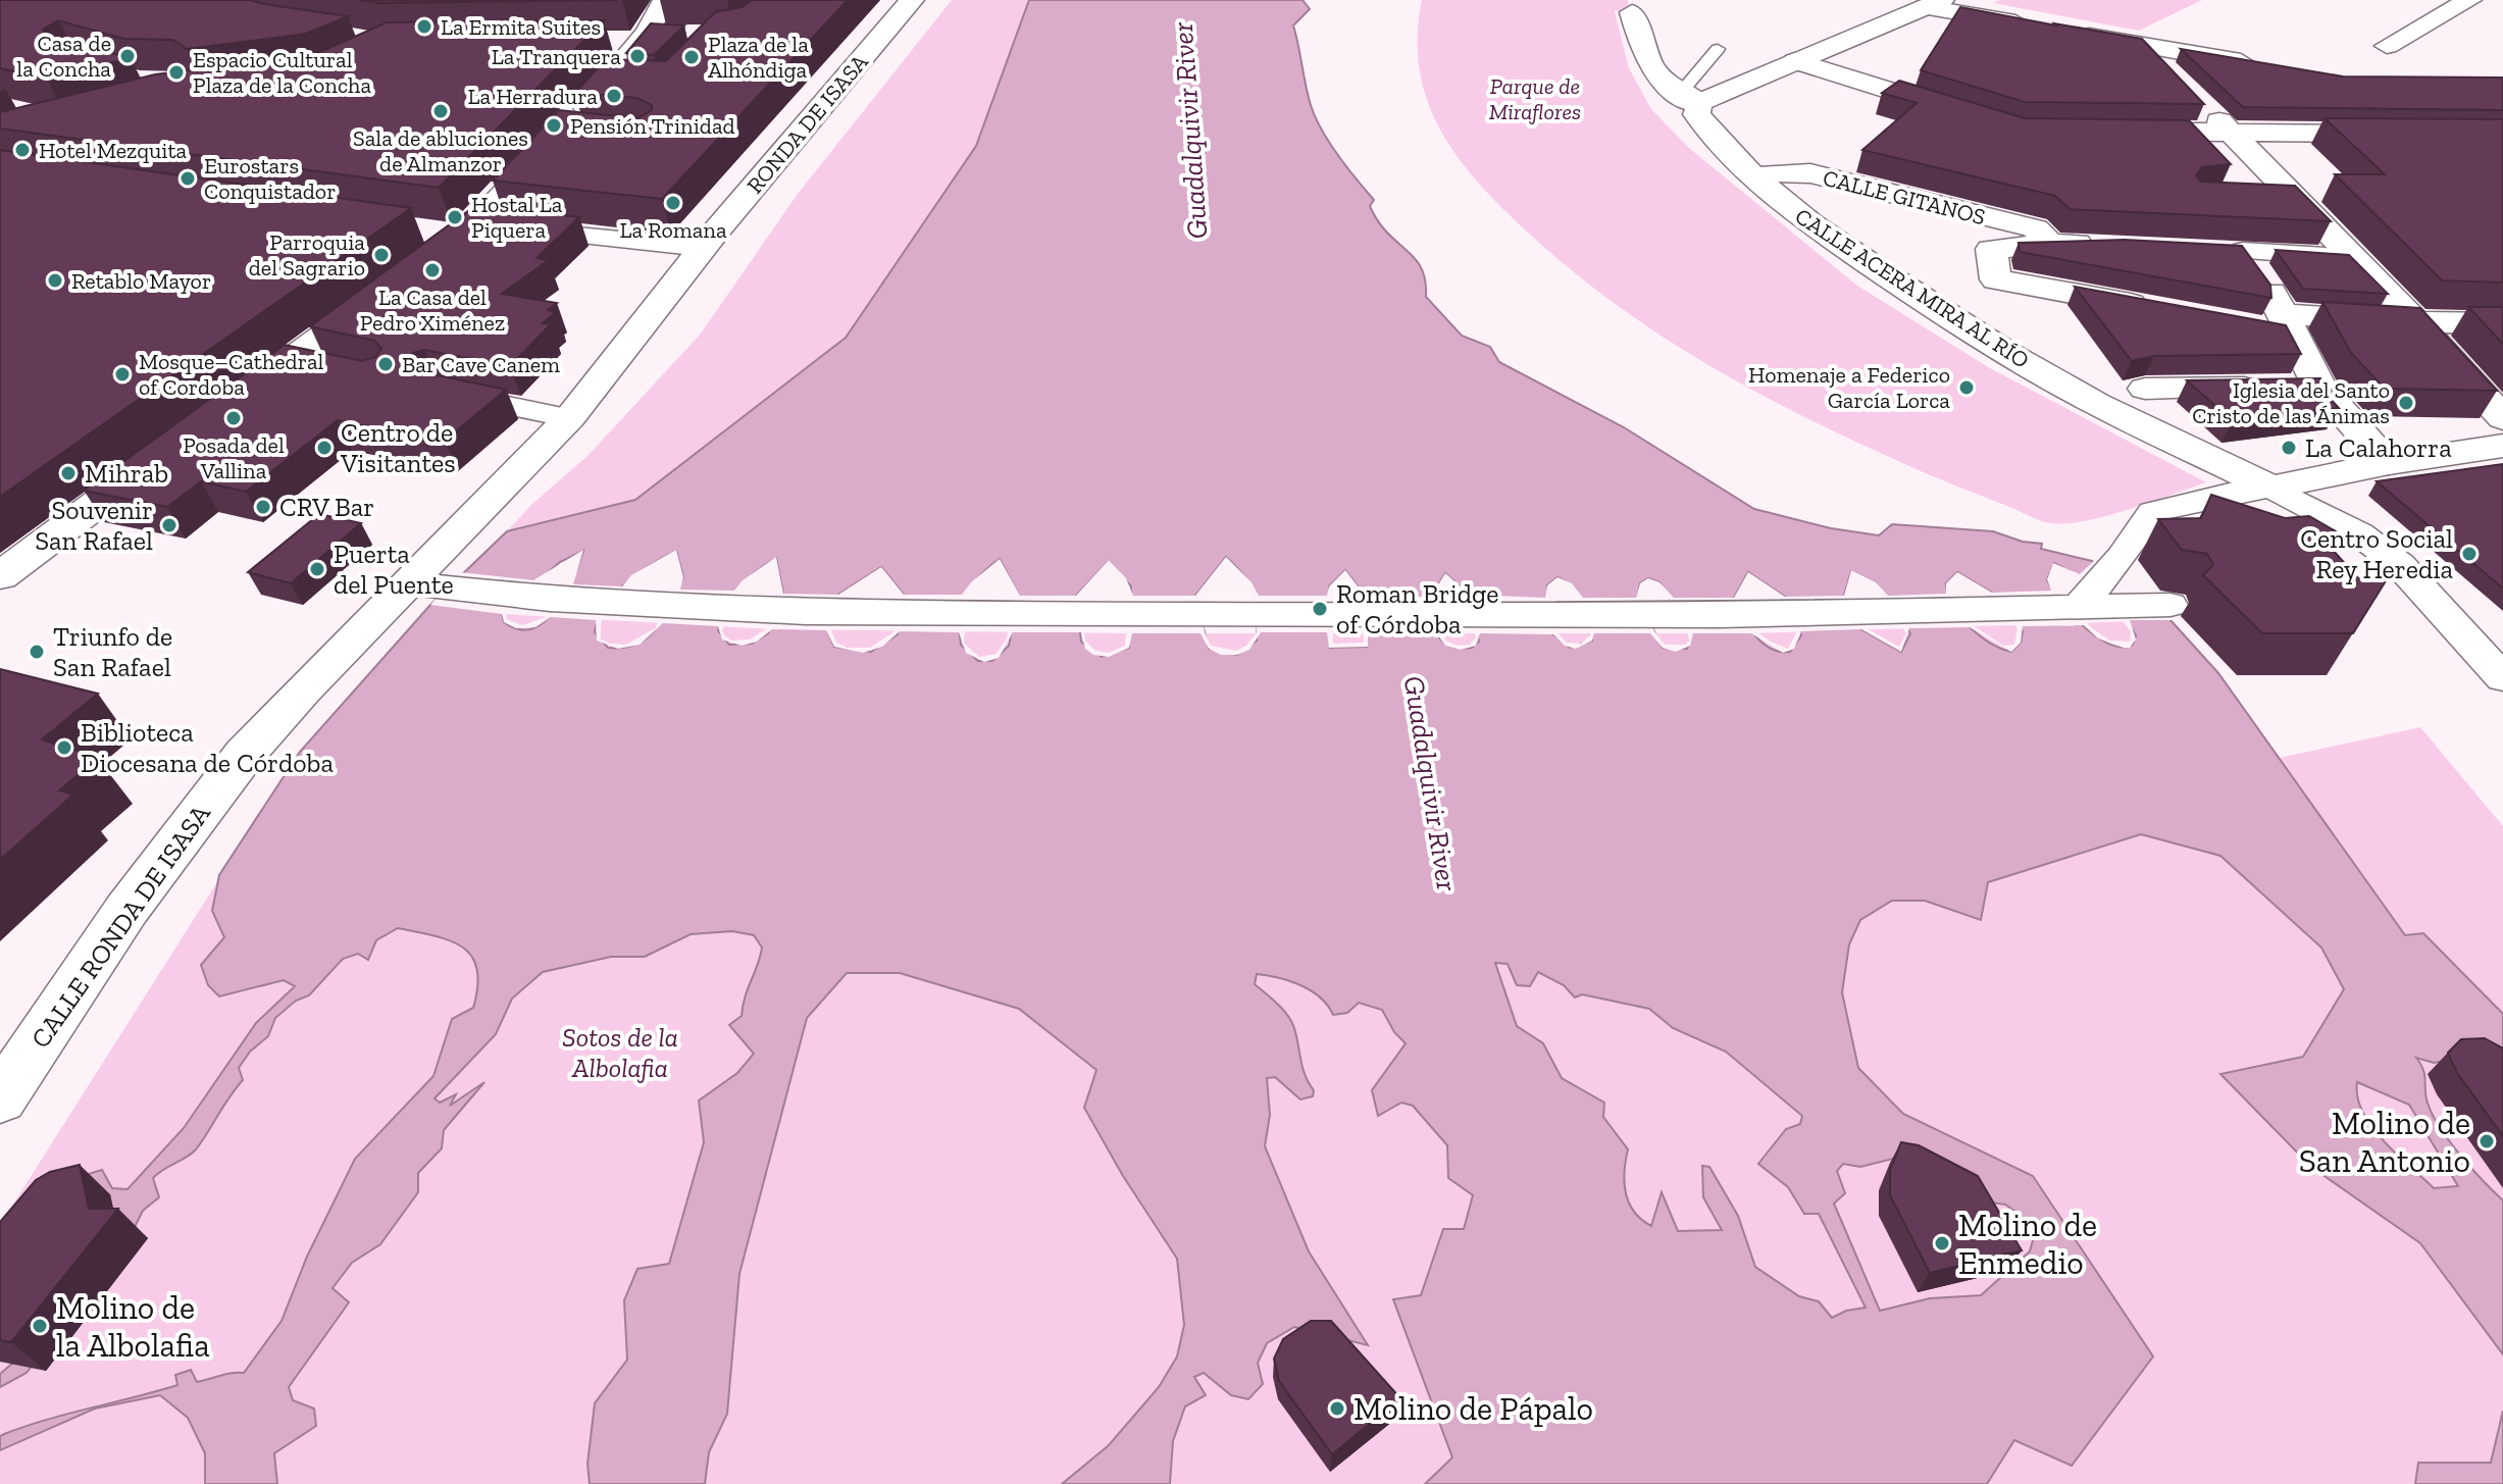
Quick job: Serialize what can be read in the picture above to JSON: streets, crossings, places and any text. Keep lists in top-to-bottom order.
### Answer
{
  "streets": {
    "street": [
      "RONDA DE ISASA",
      "CALLE GITANOS",
      "CALLE ACERA MIRA AL RÍO",
      "CALLE RONDA DE ISASA"
    ]
  },
  "crossings": [
    ["RONDA DE ISASA", "CALLE RONDA DE ISASA"],
    ["CALLE GITANOS", "CALLE ACERA MIRA AL RÍO"]
  ],
  "water": ["Guadalquivir River"],
  "parks": ["Parque de Miraflores", "Sotos de la Albolafia"],
  "places": [
    "La Ermita Suites",
    "Casa de la Concha",
    "La Tranquera",
    "Plaza de la Alhóndiga",
    "Espacio Cultural Plaza de la Concha",
    "La Herradura",
    "Sala de abluciones de Almanzor",
    "Pensión Trinidad",
    "Hotel Mezquita",
    "Eurostars Conquistador",
    "La Romana",
    "Hostal La Piquera",
    "Parroquia del Sagrario",
    "La Casa del Pedro Ximénez",
    "Retablo Mayor",
    "Bar Cave Canem",
    "Mosque–Cathedral of Cordoba",
    "Homenaje a Federico García Lorca",
    "Iglesia del Santo Cristo de las Ánimas",
    "Posada del Vallina",
    "Centro de Visitantes",
    "La Calahorra",
    "Mihrab",
    "CRV Bar",
    "Souvenir San Rafael",
    "Centro Social Rey Heredia",
    "Puerta del Puente",
    "Roman Bridge of Córdoba",
    "Triunfo de San Rafael",
    "Biblioteca Diocesana de Córdoba",
    "Molino de San Antonio",
    "Molino de Enmedio",
    "Molino de la Albolafia",
    "Molino de Pápalo"
  ]
}
